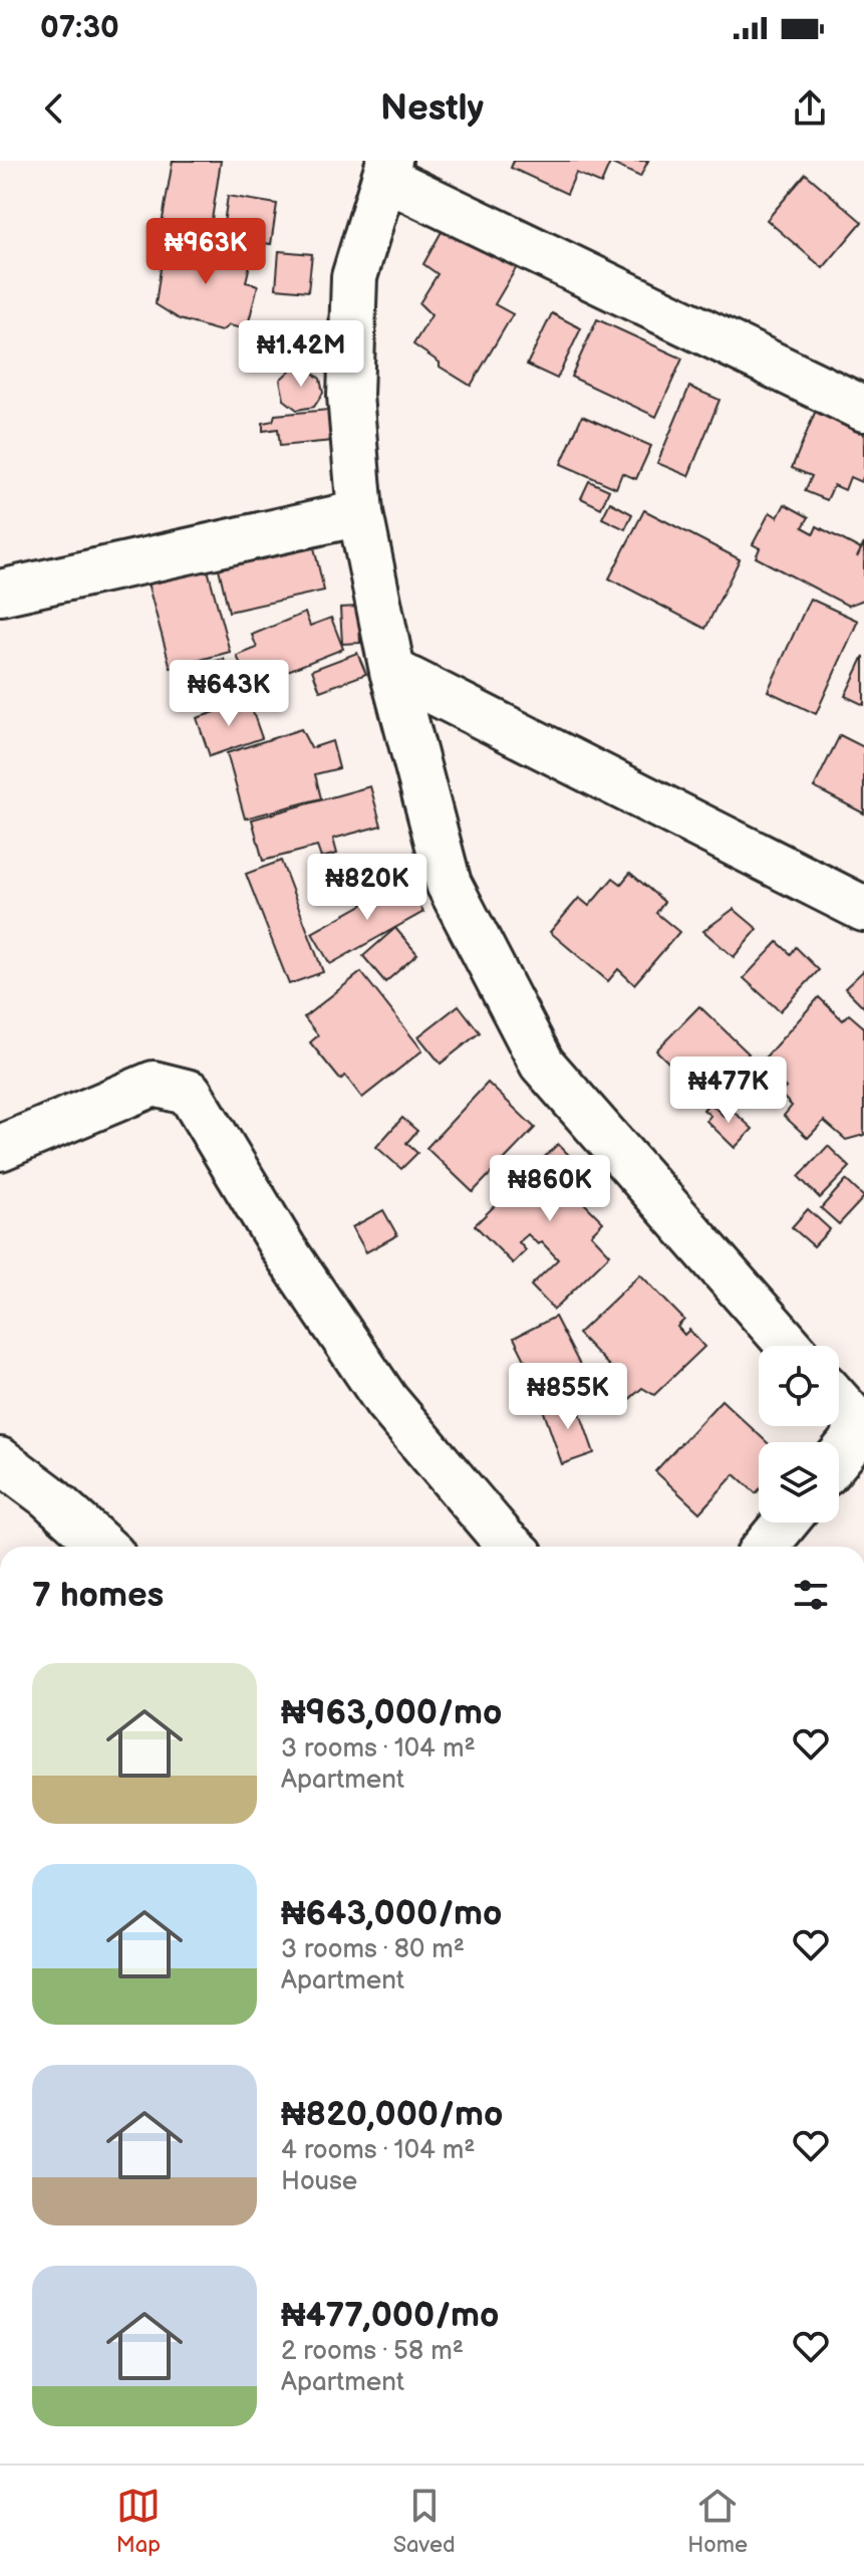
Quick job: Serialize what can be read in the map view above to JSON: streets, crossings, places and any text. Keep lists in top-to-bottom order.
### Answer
{
  "page": {
    "status": "07:30",
    "header": "Nestly",
    "price": [
      "₦963K",
      "₦1.42M",
      "₦643K",
      "₦820K",
      "₦477K",
      "₦860K",
      "₦855K"
    ],
    "heading": "7 homes",
    "list": [
      {
        "name": "₦963,000/mo",
        "note": "3 rooms · 104 m² · Apartment"
      },
      {
        "name": "₦643,000/mo",
        "note": "3 rooms · 80 m² · Apartment"
      },
      {
        "name": "₦820,000/mo",
        "note": "4 rooms · 104 m² · House"
      },
      {
        "name": "₦477,000/mo",
        "note": "2 rooms · 58 m² · Apartment"
      }
    ],
    "tabs": ["Map", "Saved", "Home"]
  }
}
